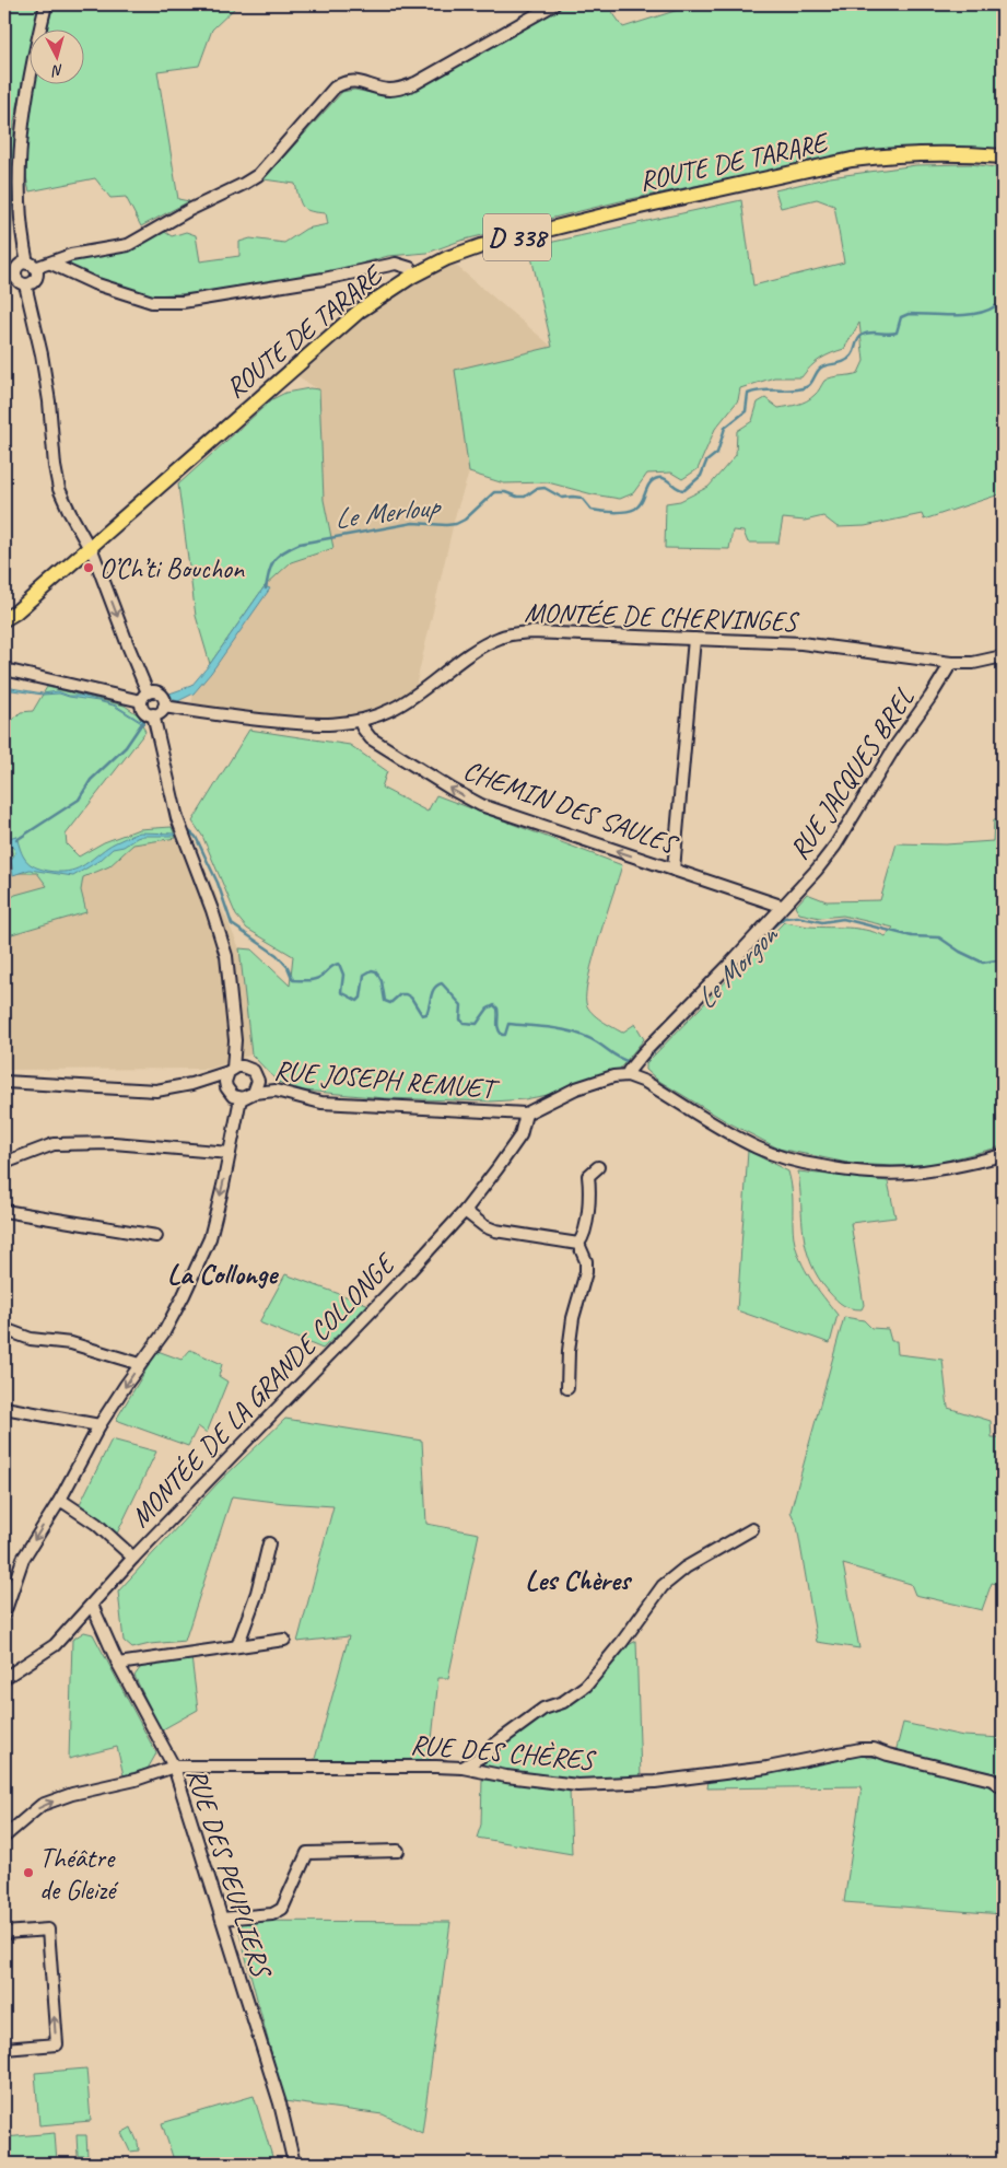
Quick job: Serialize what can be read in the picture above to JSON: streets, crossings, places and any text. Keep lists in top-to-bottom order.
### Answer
{
  "streets": {
    "main road": ["ROUTE DE TARARE", "D 338"],
    "street": [
      "MONTÉE DE CHERVINGES",
      "RUE JACQUES BREL",
      "CHEMIN DES SAULES",
      "RUE JOSEPH REMUET",
      "MONTÉE DE LA GRANDE COLLONGE",
      "RUE DES CHÈRES",
      "RUE DES PEUPLIERS"
    ]
  },
  "crossings": [
    ["MONTÉE DE CHERVINGES", "RUE JACQUES BREL"],
    ["MONTÉE DE CHERVINGES", "CHEMIN DES SAULES"],
    ["RUE JACQUES BREL", "CHEMIN DES SAULES"],
    ["RUE JACQUES BREL", "RUE JOSEPH REMUET"],
    ["RUE JOSEPH REMUET", "MONTÉE DE LA GRANDE COLLONGE"],
    ["MONTÉE DE LA GRANDE COLLONGE", "RUE DES PEUPLIERS"],
    ["RUE DES CHÈRES", "RUE DES PEUPLIERS"]
  ],
  "one_way": ["CHEMIN DES SAULES"],
  "districts": ["La Collonge", "Les Chères"],
  "water": ["Le Merloup", "Le Morgon"],
  "places": ["O’Ch’ti Bouchon", "Théâtre de Gleizé"],
  "north": "bottom"
}
